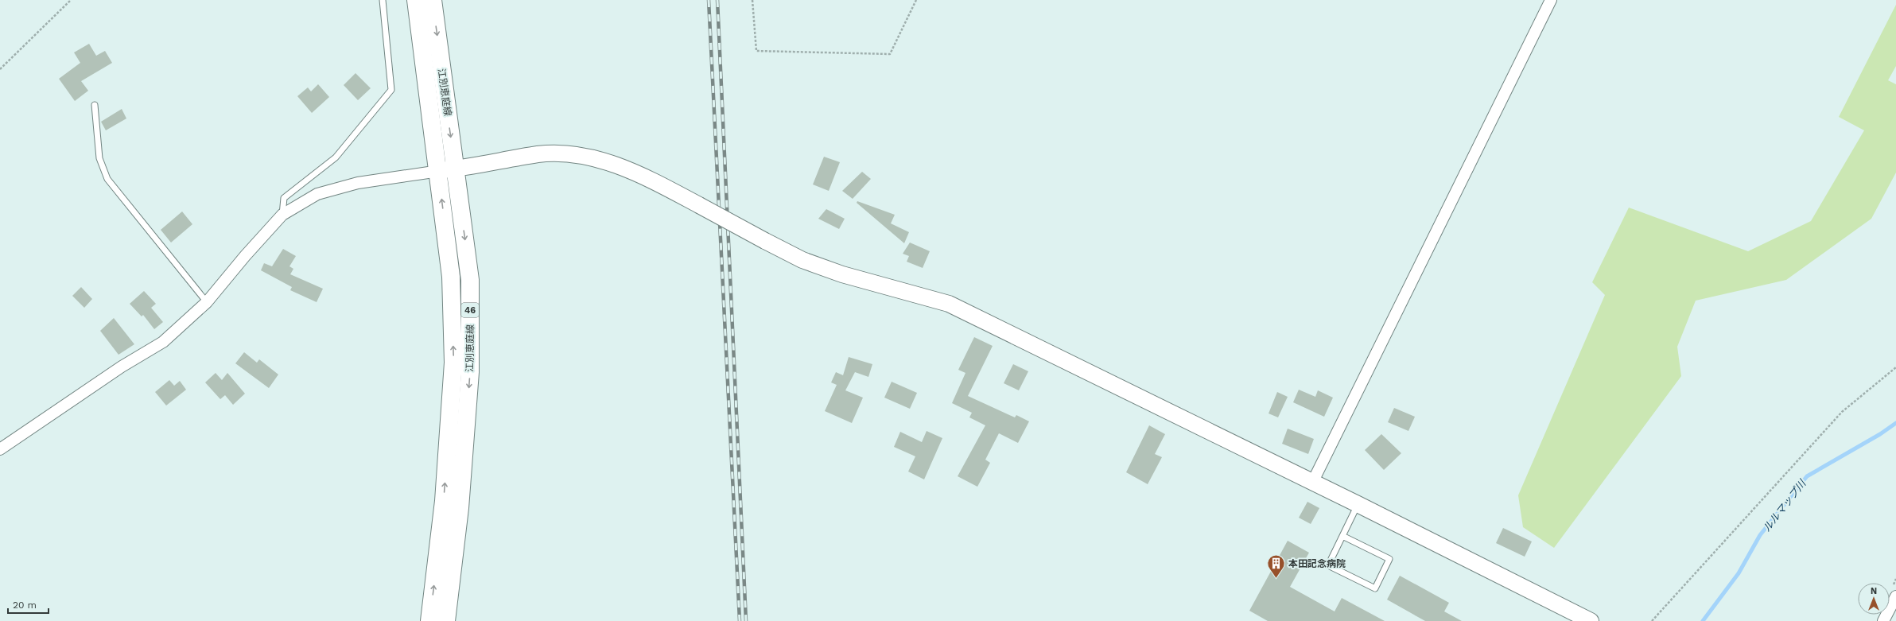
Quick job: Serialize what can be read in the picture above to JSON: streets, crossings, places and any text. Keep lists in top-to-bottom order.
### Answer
{
  "streets": {
    "main road": ["江別恵庭線", "46"]
  },
  "water": ["ルルマップ川"],
  "places": {
    "building": ["本田記念病院"]
  },
  "scale_bar": "20 m",
  "north": "top"
}
